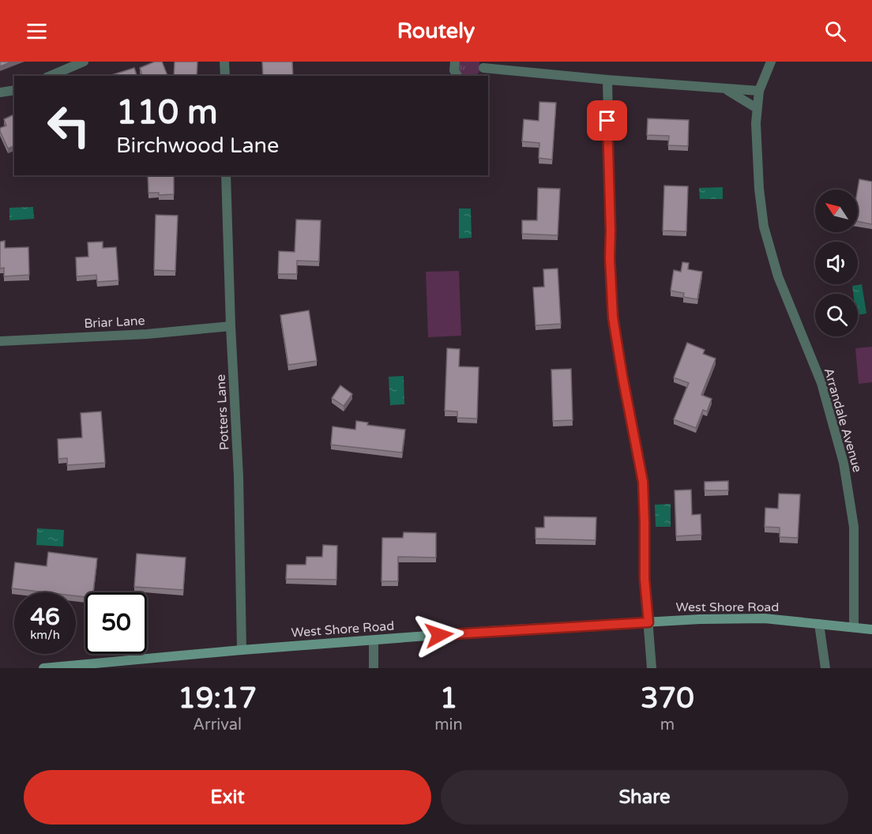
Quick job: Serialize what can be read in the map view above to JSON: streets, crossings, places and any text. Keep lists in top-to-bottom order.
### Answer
{
  "streets": {
    "main road": ["West Shore Road"],
    "street": ["Briar Lane", "Potters Lane", "Arrandale Avenue"]
  },
  "crossings": [
    ["Briar Lane", "Potters Lane"],
    ["Potters Lane", "West Shore Road"],
    ["Arrandale Avenue", "West Shore Road"]
  ],
  "north": "top left",
  "page": {
    "header": "Routely",
    "turn": ["110 m", "Birchwood Lane"],
    "speed": "46 km/h",
    "limit": "50",
    "eta": [
      "19:17",
      "Arrival",
      "1",
      "min",
      "370",
      "m"
    ],
    "buttons": ["Exit", "Share"]
  }
}
